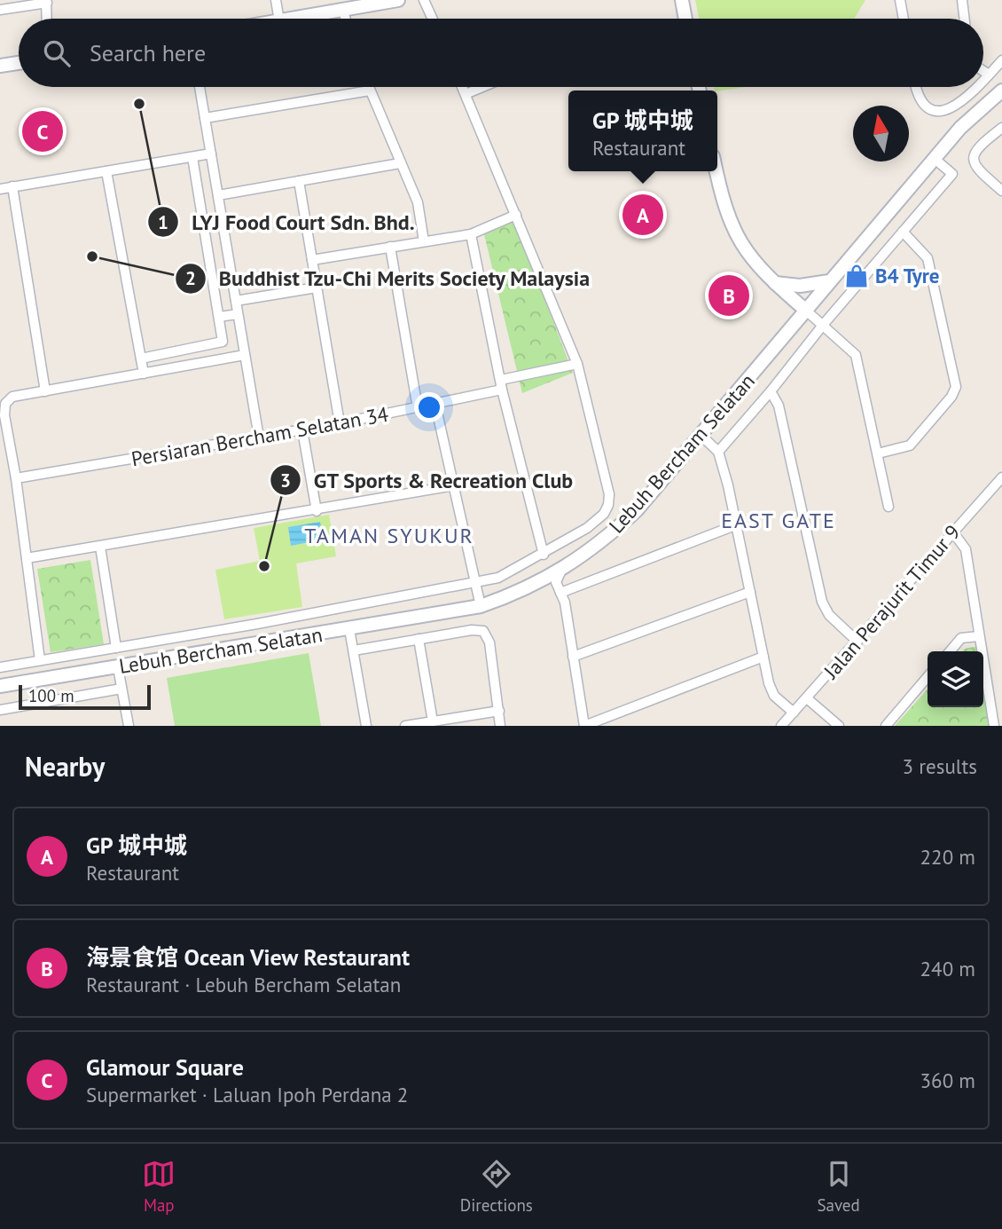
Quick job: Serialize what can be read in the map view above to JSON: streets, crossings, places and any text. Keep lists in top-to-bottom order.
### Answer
{
  "streets": {
    "street": ["Persiaran Bercham Selatan 34", "Lebuh Bercham Selatan", "Jalan Perajurit Timur 9"]
  },
  "districts": ["EAST GATE", "TAMAN SYUKUR"],
  "places": {
    "other": ["LYJ Food Court Sdn. Bhd.", "Buddhist Tzu-Chi Merits Society Malaysia", "GT Sports & Recreation Club"],
    "shop": ["B4 Tyre"]
  },
  "scale_bar": "100 m",
  "north": "top",
  "page": {
    "search": "Search here",
    "popup": ["GP 城中城", "Restaurant"],
    "pins": ["C", "A", "B"],
    "scale": "100 m",
    "heading": ["Nearby", "3 results"],
    "list": [
      {
        "mark": "A",
        "name": "GP 城中城",
        "note": "Restaurant",
        "value": "220 m"
      },
      {
        "mark": "B",
        "name": "海景食馆 Ocean View Restaurant",
        "note": "Restaurant · Lebuh Bercham Selatan",
        "value": "240 m"
      },
      {
        "mark": "C",
        "name": "Glamour Square",
        "note": "Supermarket · Laluan Ipoh Perdana 2",
        "value": "360 m"
      }
    ],
    "nav": ["Map", "Directions", "Saved"]
  }
}
